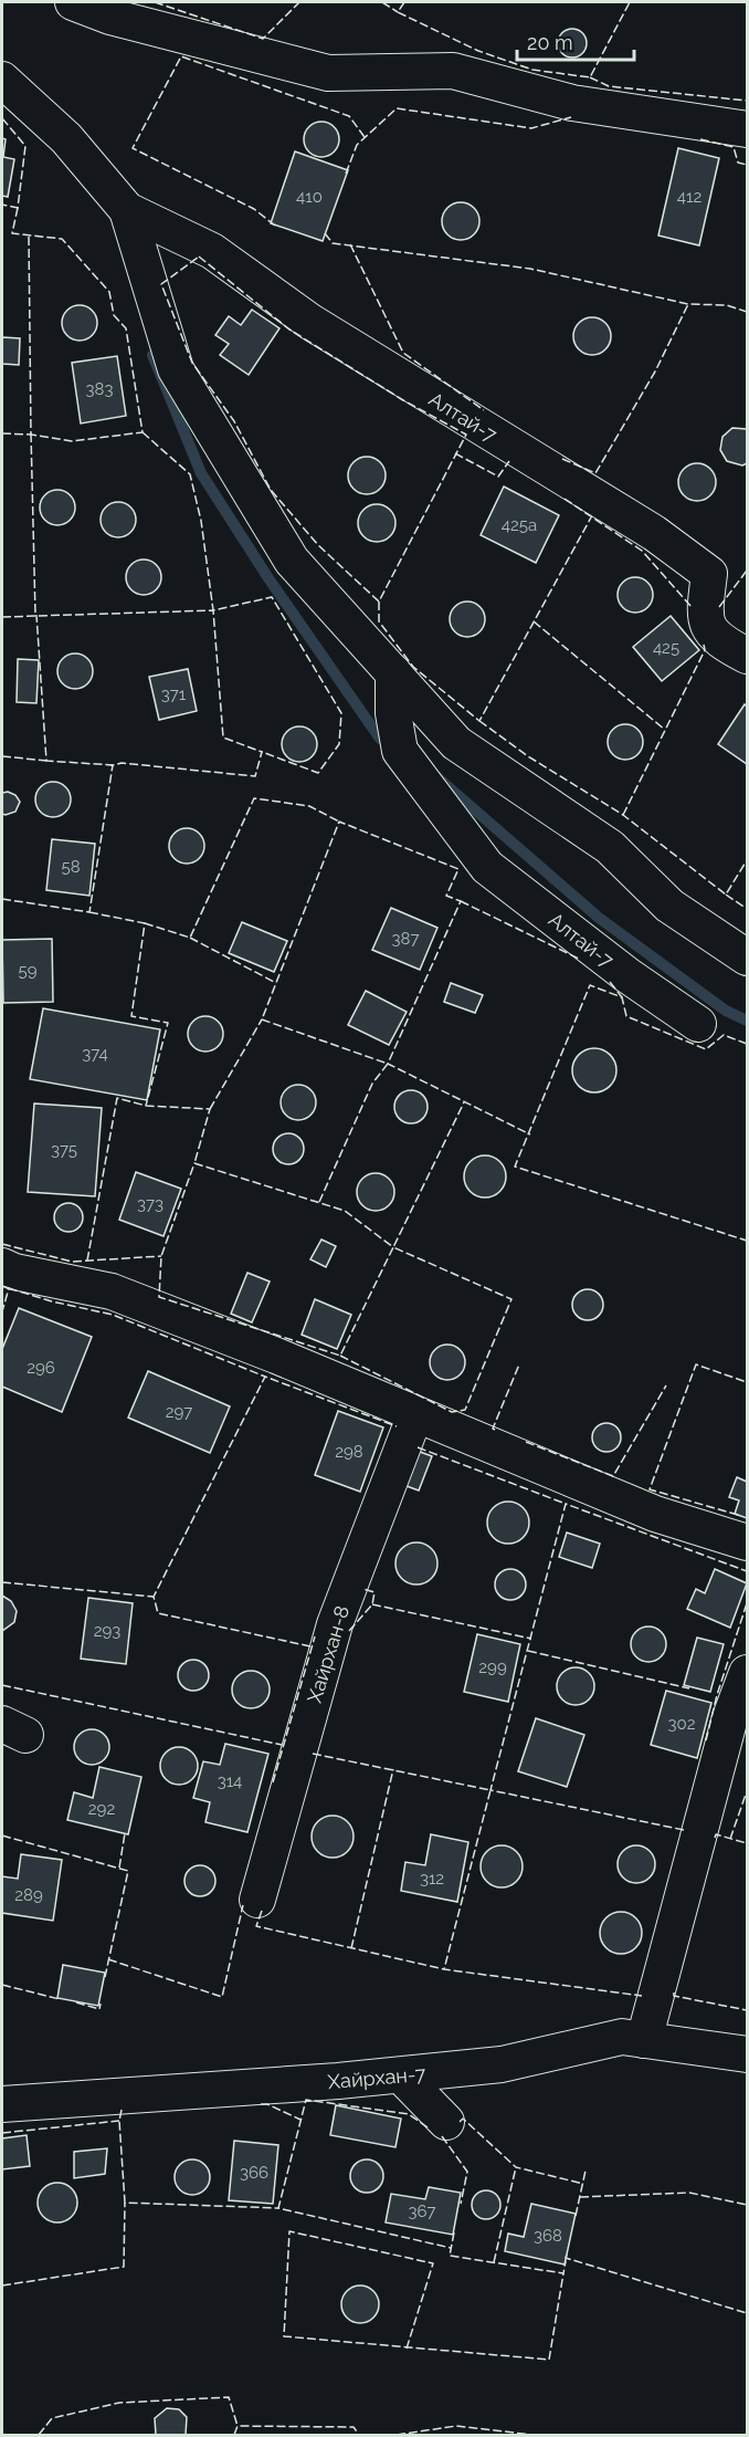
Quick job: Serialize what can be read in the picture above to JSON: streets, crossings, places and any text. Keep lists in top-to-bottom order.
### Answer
{
  "streets": {
    "street": ["Алтай-7", "Хайрхан-8", "Хайрхан-7"]
  },
  "house_numbers": [
    "410",
    "412",
    "383",
    "425а",
    "425",
    "371",
    "58",
    "387",
    "59",
    "374",
    "375",
    "373",
    "296",
    "297",
    "298",
    "293",
    "299",
    "302",
    "314",
    "292",
    "312",
    "289",
    "366",
    "367",
    "368"
  ],
  "scale_bar": "20 m"
}
